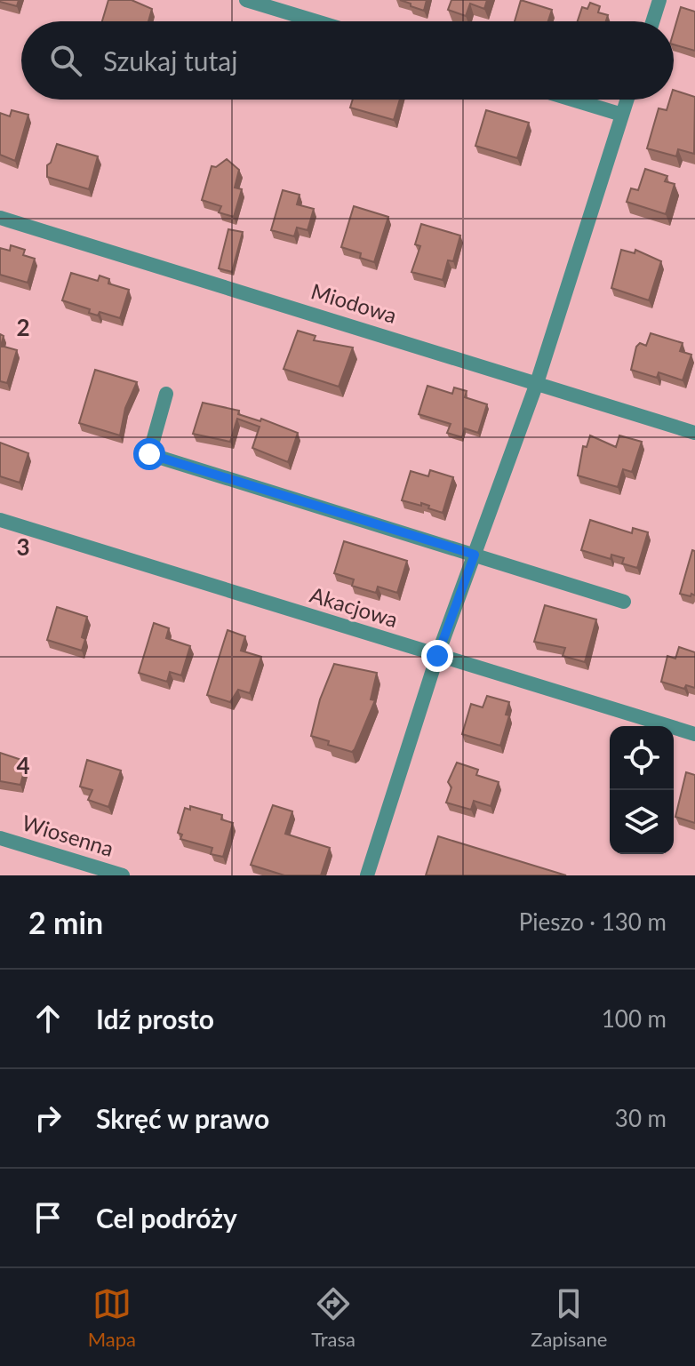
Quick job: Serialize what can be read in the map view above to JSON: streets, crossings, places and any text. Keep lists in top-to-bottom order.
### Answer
{
  "streets": {
    "street": ["Miodowa", "Akacjowa", "Wiosenna"]
  },
  "page": {
    "search": "Szukaj tutaj",
    "heading": ["2 min", "Pieszo · 130 m"],
    "list": [
      ["Idź prosto", "100 m"],
      ["Skręć w prawo", "30 m"],
      "Cel podróży"
    ],
    "nav": ["Mapa", "Trasa", "Zapisane"]
  },
  "grid": {
    "rows": ["2", "3", "4"]
  }
}
